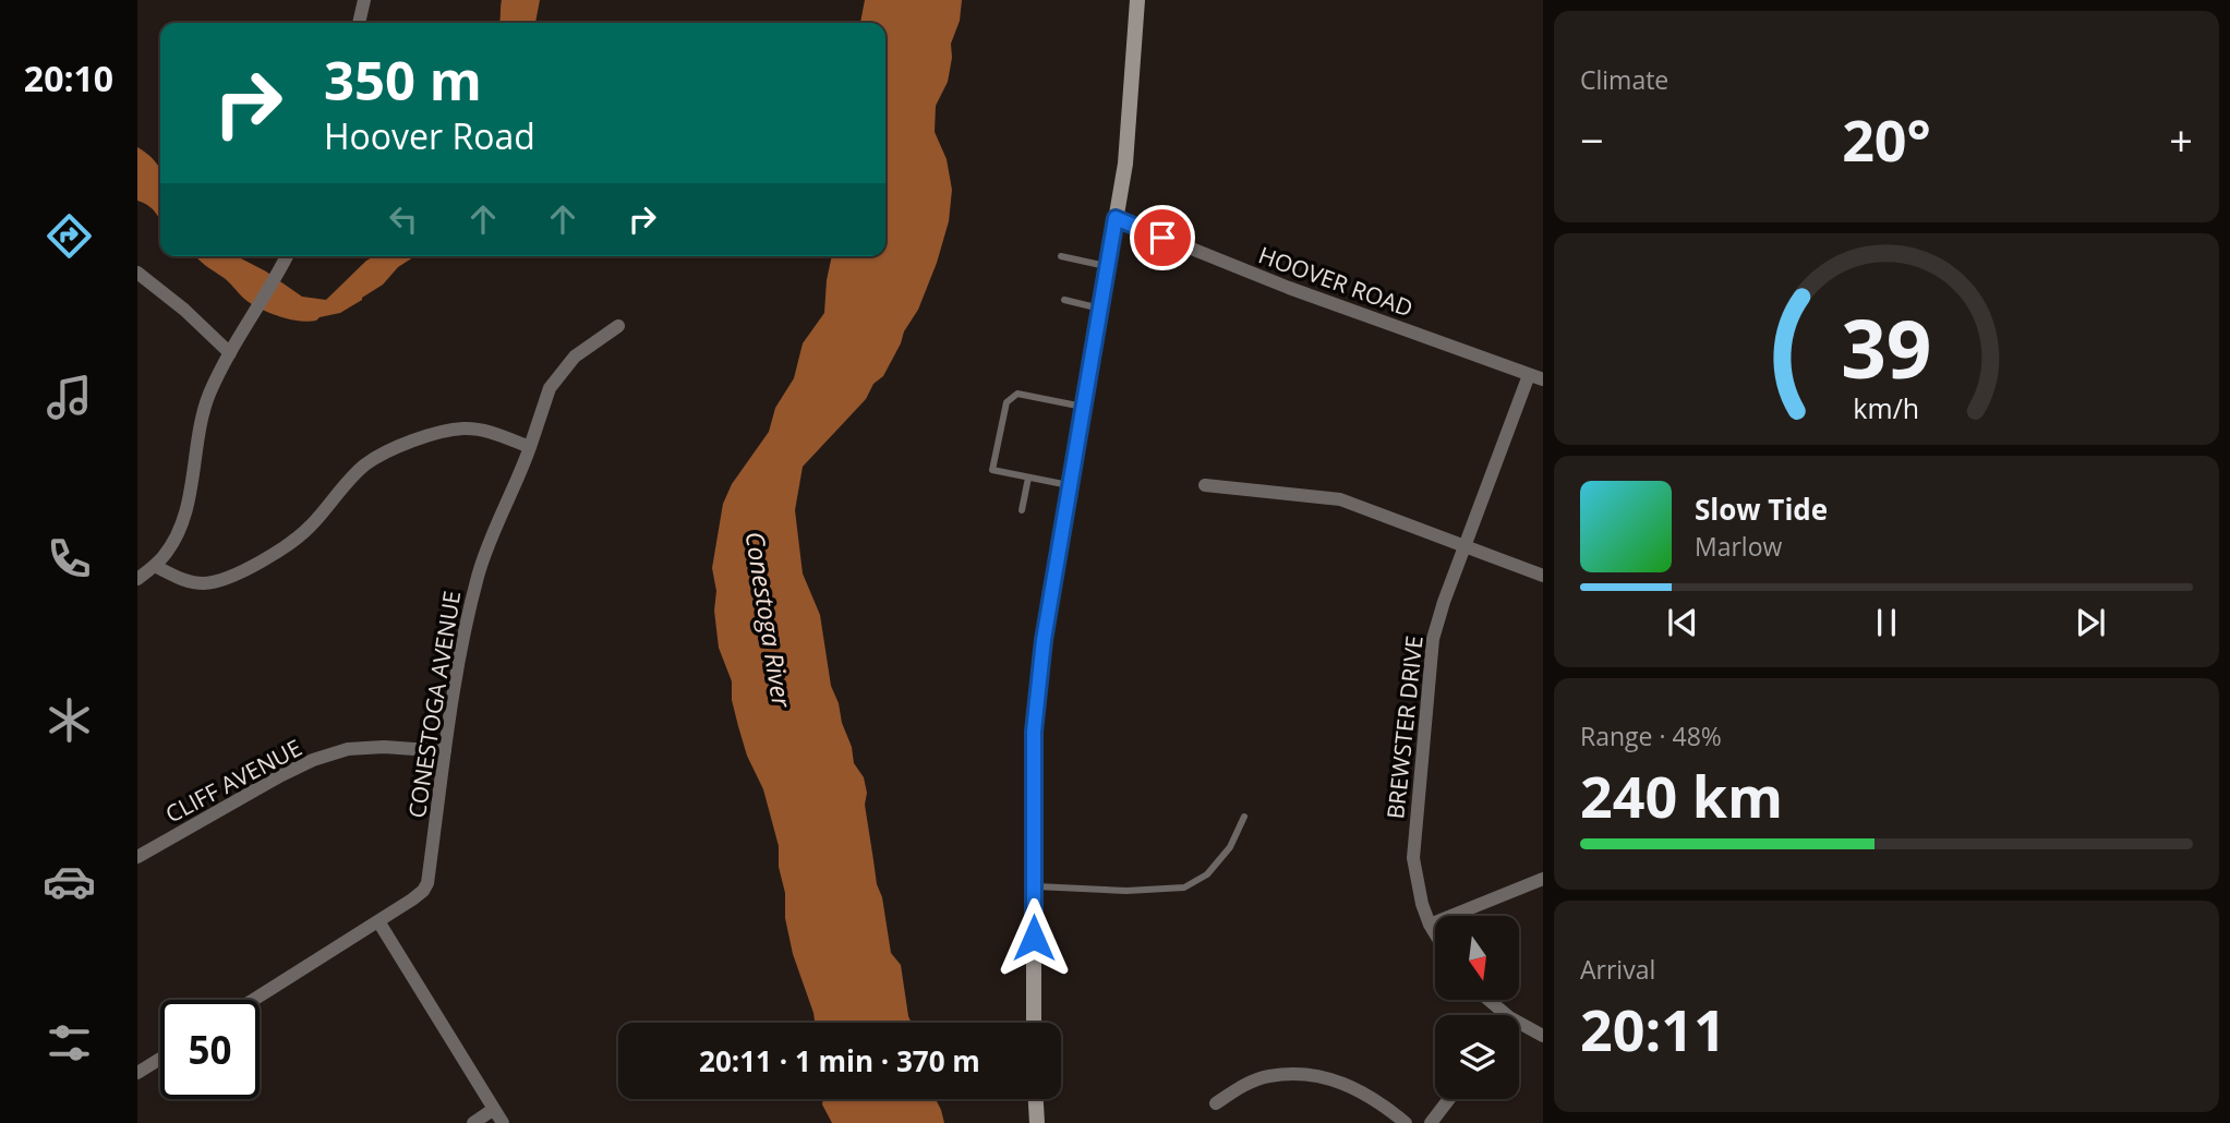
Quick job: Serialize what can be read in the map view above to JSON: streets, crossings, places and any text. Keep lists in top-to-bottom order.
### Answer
{
  "streets": {
    "street": [
      "HOOVER ROAD",
      "CONESTOGA AVENUE",
      "BREWSTER DRIVE",
      "CLIFF AVENUE"
    ]
  },
  "crossings": [
    ["HOOVER ROAD", "BREWSTER DRIVE"],
    ["CONESTOGA AVENUE", "CLIFF AVENUE"]
  ],
  "water": ["Conestoga River"],
  "north": "bottom",
  "page": {
    "tabs": "20:10",
    "tile": [
      "Climate",
      ["Range · 48%", "240 km"],
      ["Arrival", "20:11"]
    ],
    "turn": ["350 m", "Hoover Road"],
    "heat": ["−", "20°", "+"],
    "song": ["Slow Tide", "Marlow"],
    "limit": "50",
    "trip": "20:11 · 1 min · 370 m",
    "gauge": ["39", "km/h"]
  }
}
